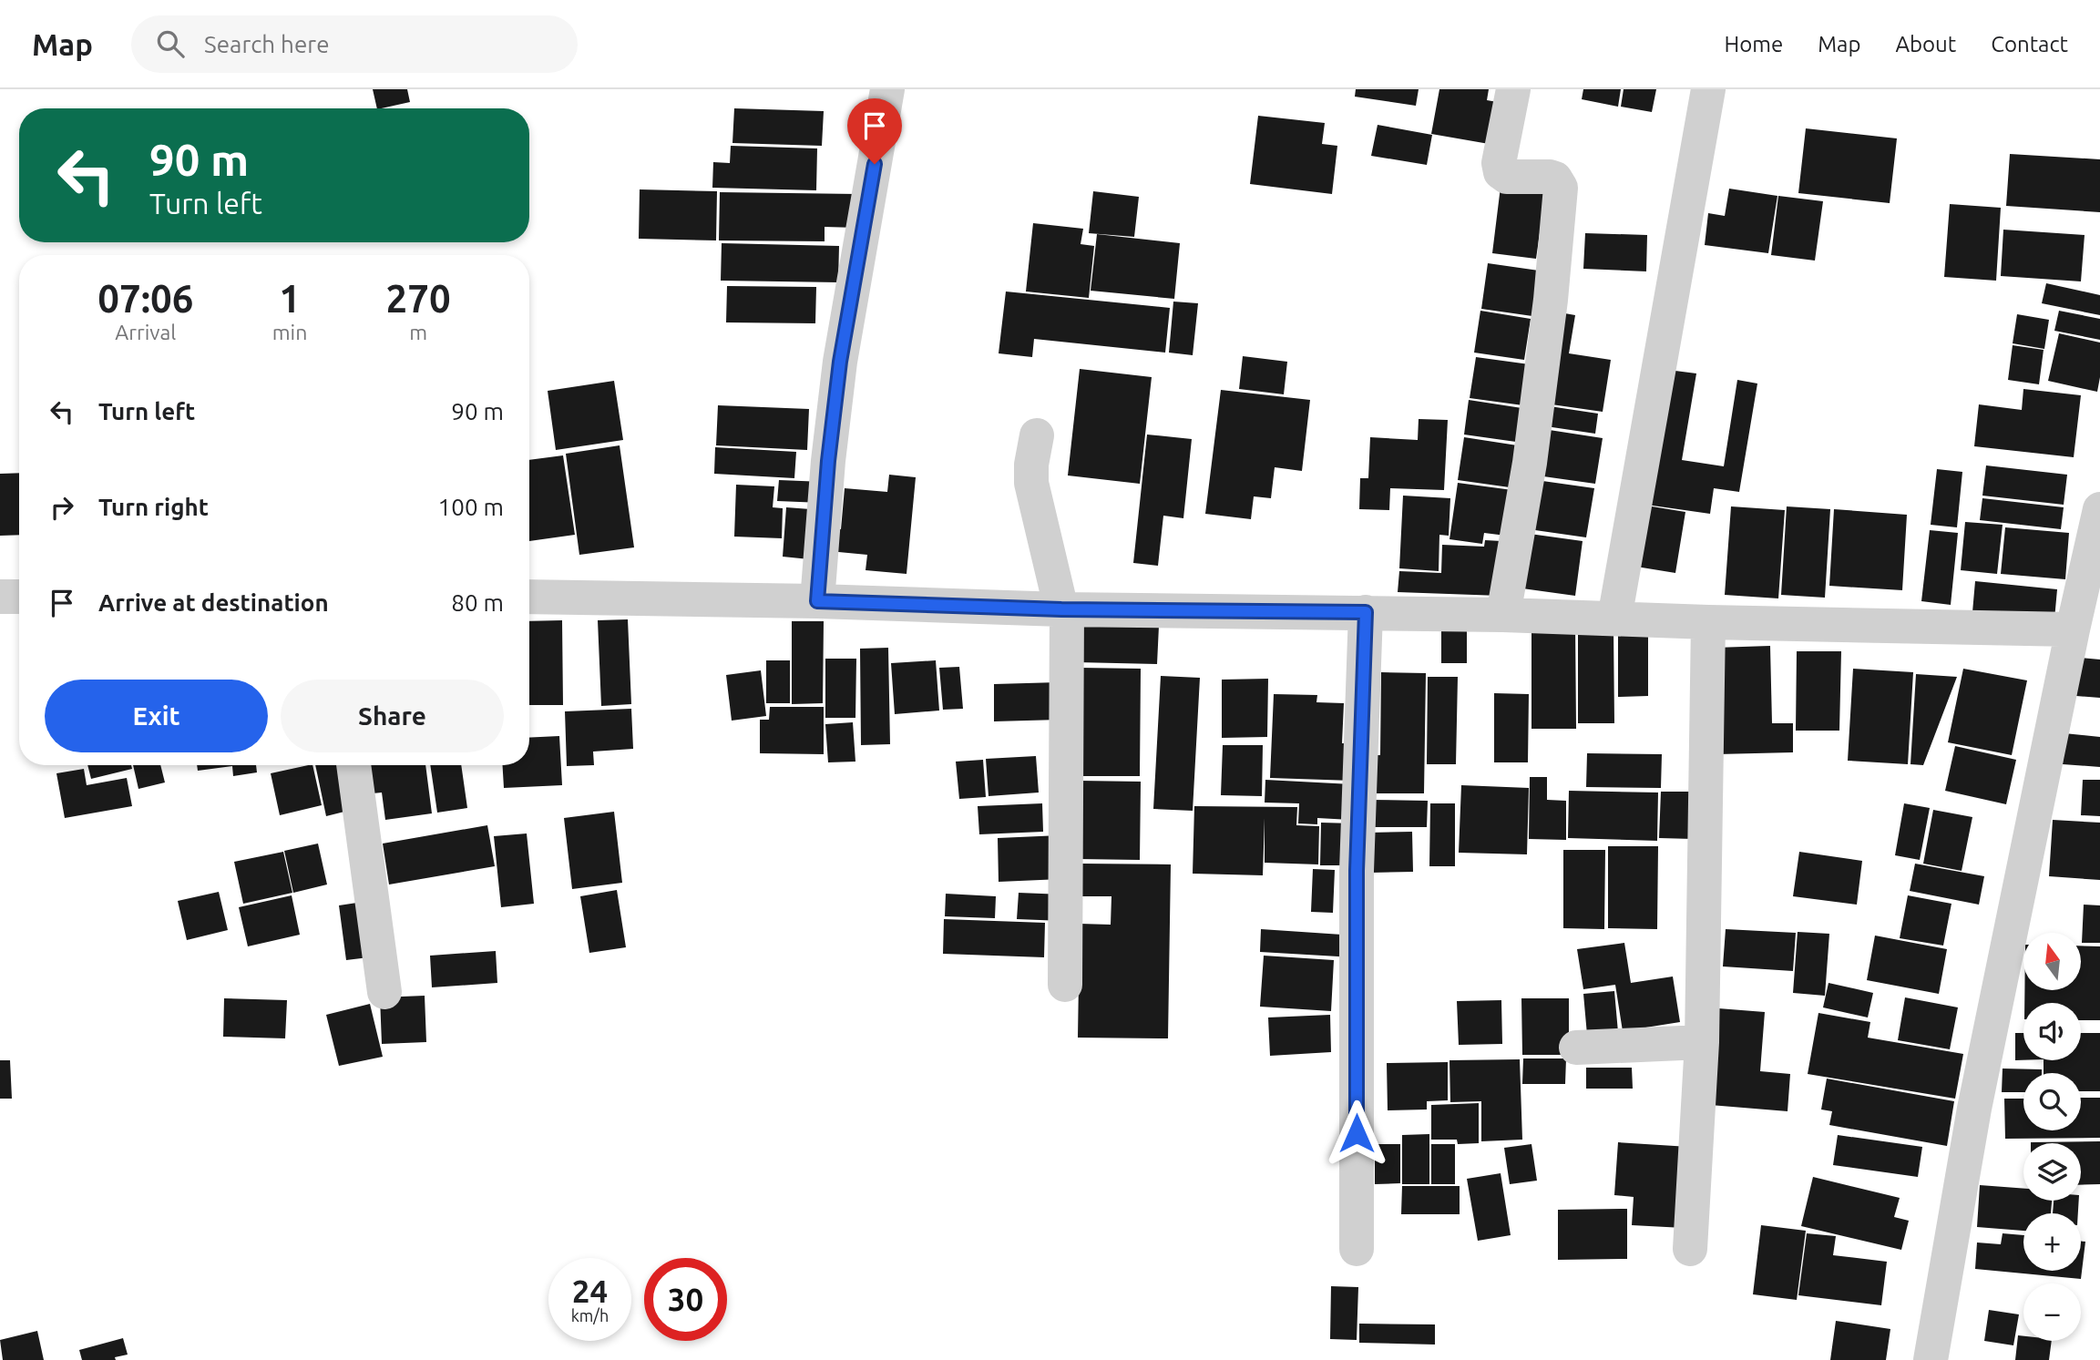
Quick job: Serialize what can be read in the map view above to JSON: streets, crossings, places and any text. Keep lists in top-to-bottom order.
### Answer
{
  "north": "top",
  "page": {
    "header": "Map",
    "search": "Search here",
    "nav": [
      "Home",
      "Map",
      "About",
      "Contact"
    ],
    "turn": ["90 m", "Turn left"],
    "eta": [
      "07:06",
      "Arrival",
      "1",
      "min",
      "270",
      "m"
    ],
    "list": [
      {
        "name": "Turn left",
        "value": "90 m"
      },
      {
        "name": "Turn right",
        "value": "100 m"
      },
      {
        "name": "Arrive at destination",
        "value": "80 m"
      }
    ],
    "buttons": ["Exit", "Share"],
    "map_buttons": ["+", "−"],
    "speed": "24 km/h",
    "limit": "30"
  }
}
